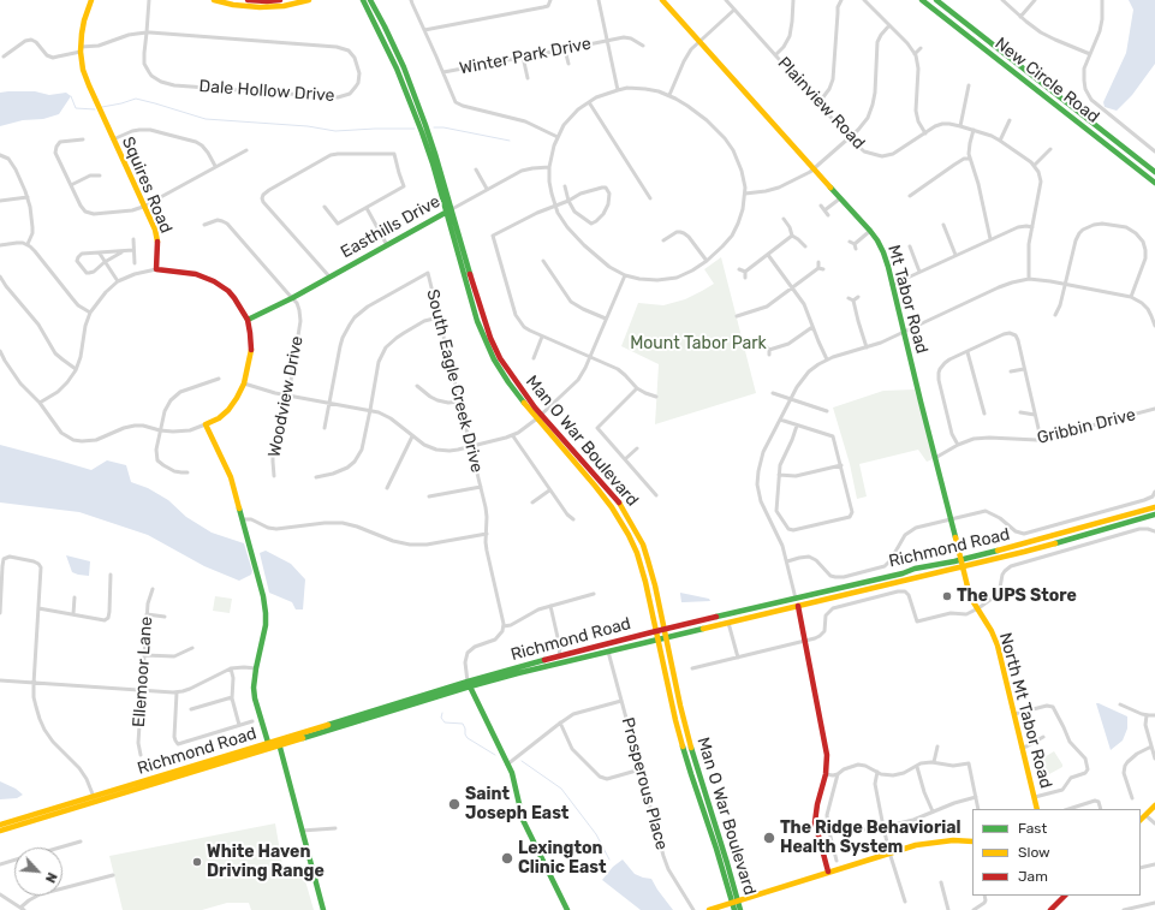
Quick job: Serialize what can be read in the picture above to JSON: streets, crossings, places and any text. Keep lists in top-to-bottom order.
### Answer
{
  "streets": {
    "main road": [
      "New Circle Road",
      "Squires Road",
      "Easthills Drive",
      "Mt Tabor Road",
      "Man O War Boulevard",
      "Richmond Road",
      "North Mt Tabor Road"
    ],
    "street": [
      "Winter Park Drive",
      "Dale Hollow Drive",
      "Plainview Road",
      "South Eagle Creek Drive",
      "Woodview Drive",
      "Gribbin Drive",
      "Ellemoor Lane",
      "Prosperous Place"
    ]
  },
  "crossings": [
    ["Dale Hollow Drive", "Squires Road"],
    ["Easthills Drive", "Woodview Drive"],
    ["Easthills Drive", "Man O War Boulevard"],
    ["Mt Tabor Road", "Gribbin Drive"],
    ["Mt Tabor Road", "Richmond Road"],
    ["Mt Tabor Road", "North Mt Tabor Road"],
    ["South Eagle Creek Drive", "Richmond Road"],
    ["Man O War Boulevard", "Richmond Road"],
    ["Richmond Road", "North Mt Tabor Road"],
    ["Richmond Road", "Prosperous Place"]
  ],
  "parks": ["Mount Tabor Park"],
  "places": [
    "The UPS Store",
    "Saint Joseph East",
    "The Ridge Behaviorial Health System",
    "Lexington Clinic East",
    "White Haven Driving Range"
  ],
  "legend": ["Fast", "Slow", "Jam"],
  "north": "bottom right"
}
